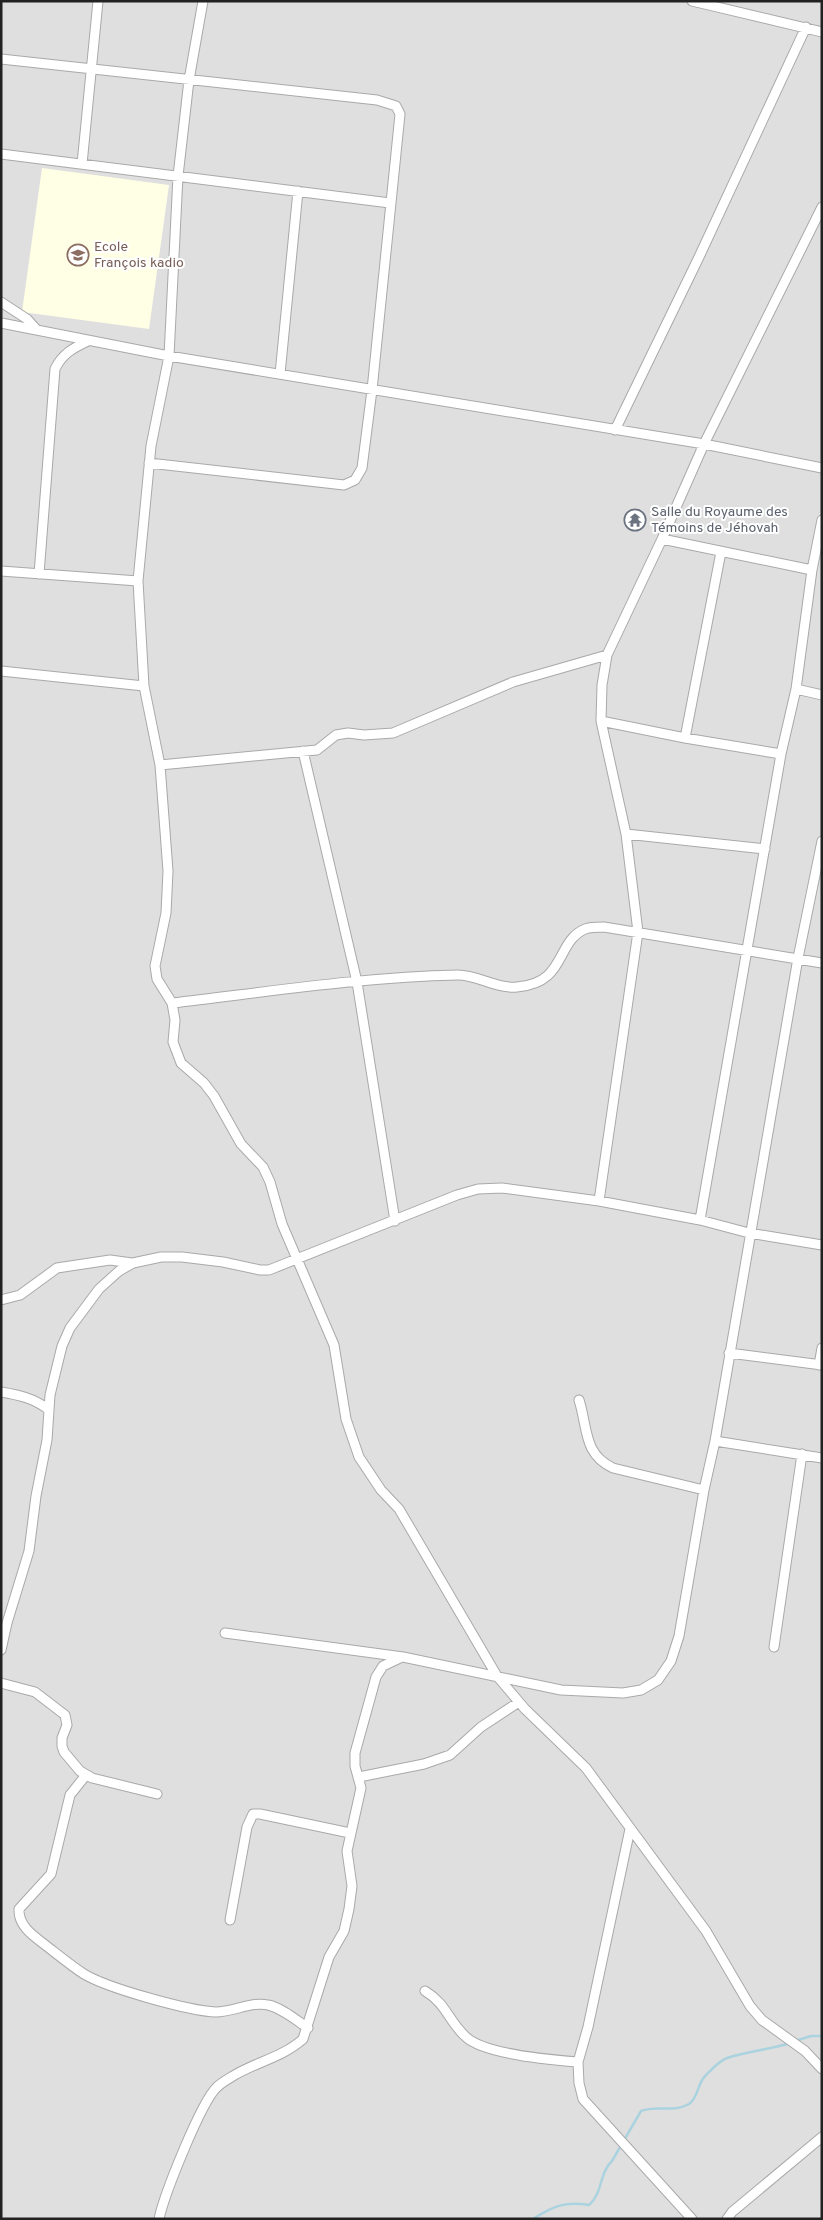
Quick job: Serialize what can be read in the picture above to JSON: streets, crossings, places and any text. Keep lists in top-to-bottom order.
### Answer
{
  "places": {
    "school or university": ["Ecole François kadio"],
    "temple": ["Salle du Royaume des Témoins de Jéhovah"]
  }
}
